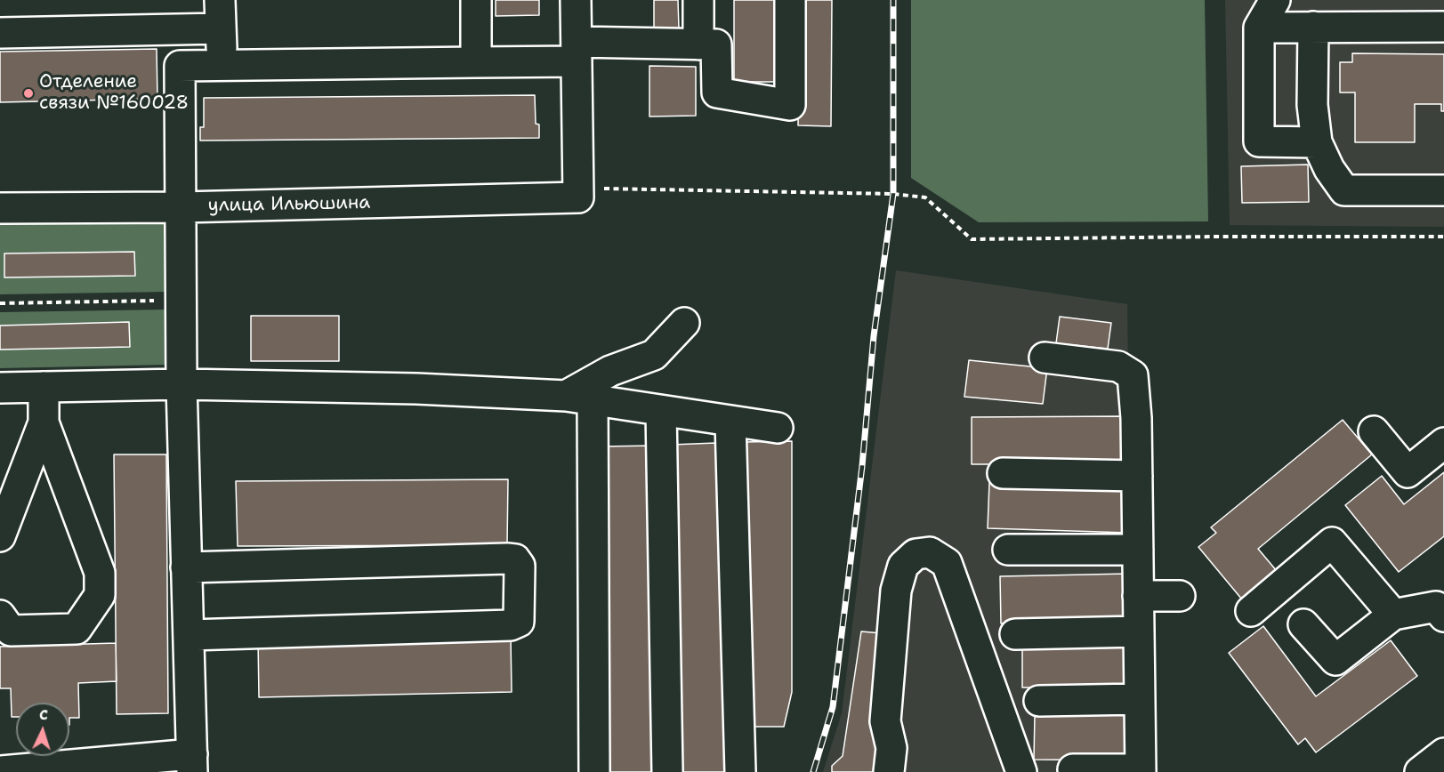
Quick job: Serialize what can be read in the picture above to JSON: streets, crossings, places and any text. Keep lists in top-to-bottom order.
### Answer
{
  "streets": {
    "street": ["улица Ильюшина"]
  },
  "places": ["Отделение связи №160028"],
  "north": "top"
}
